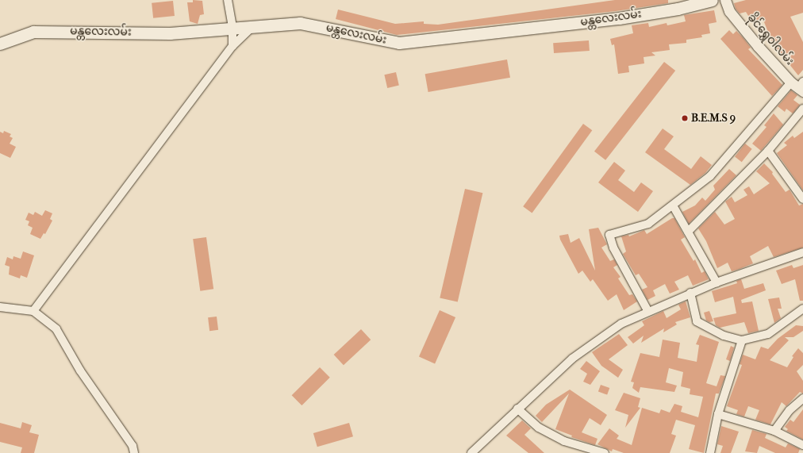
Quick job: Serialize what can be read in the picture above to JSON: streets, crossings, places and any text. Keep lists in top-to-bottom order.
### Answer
{
  "streets": {
    "main road": ["မန္တလေးလမ်း"],
    "street": ["ခိုင်ရွှေဝါလမ်း"]
  },
  "places": ["B.E.M.S 9"]
}
